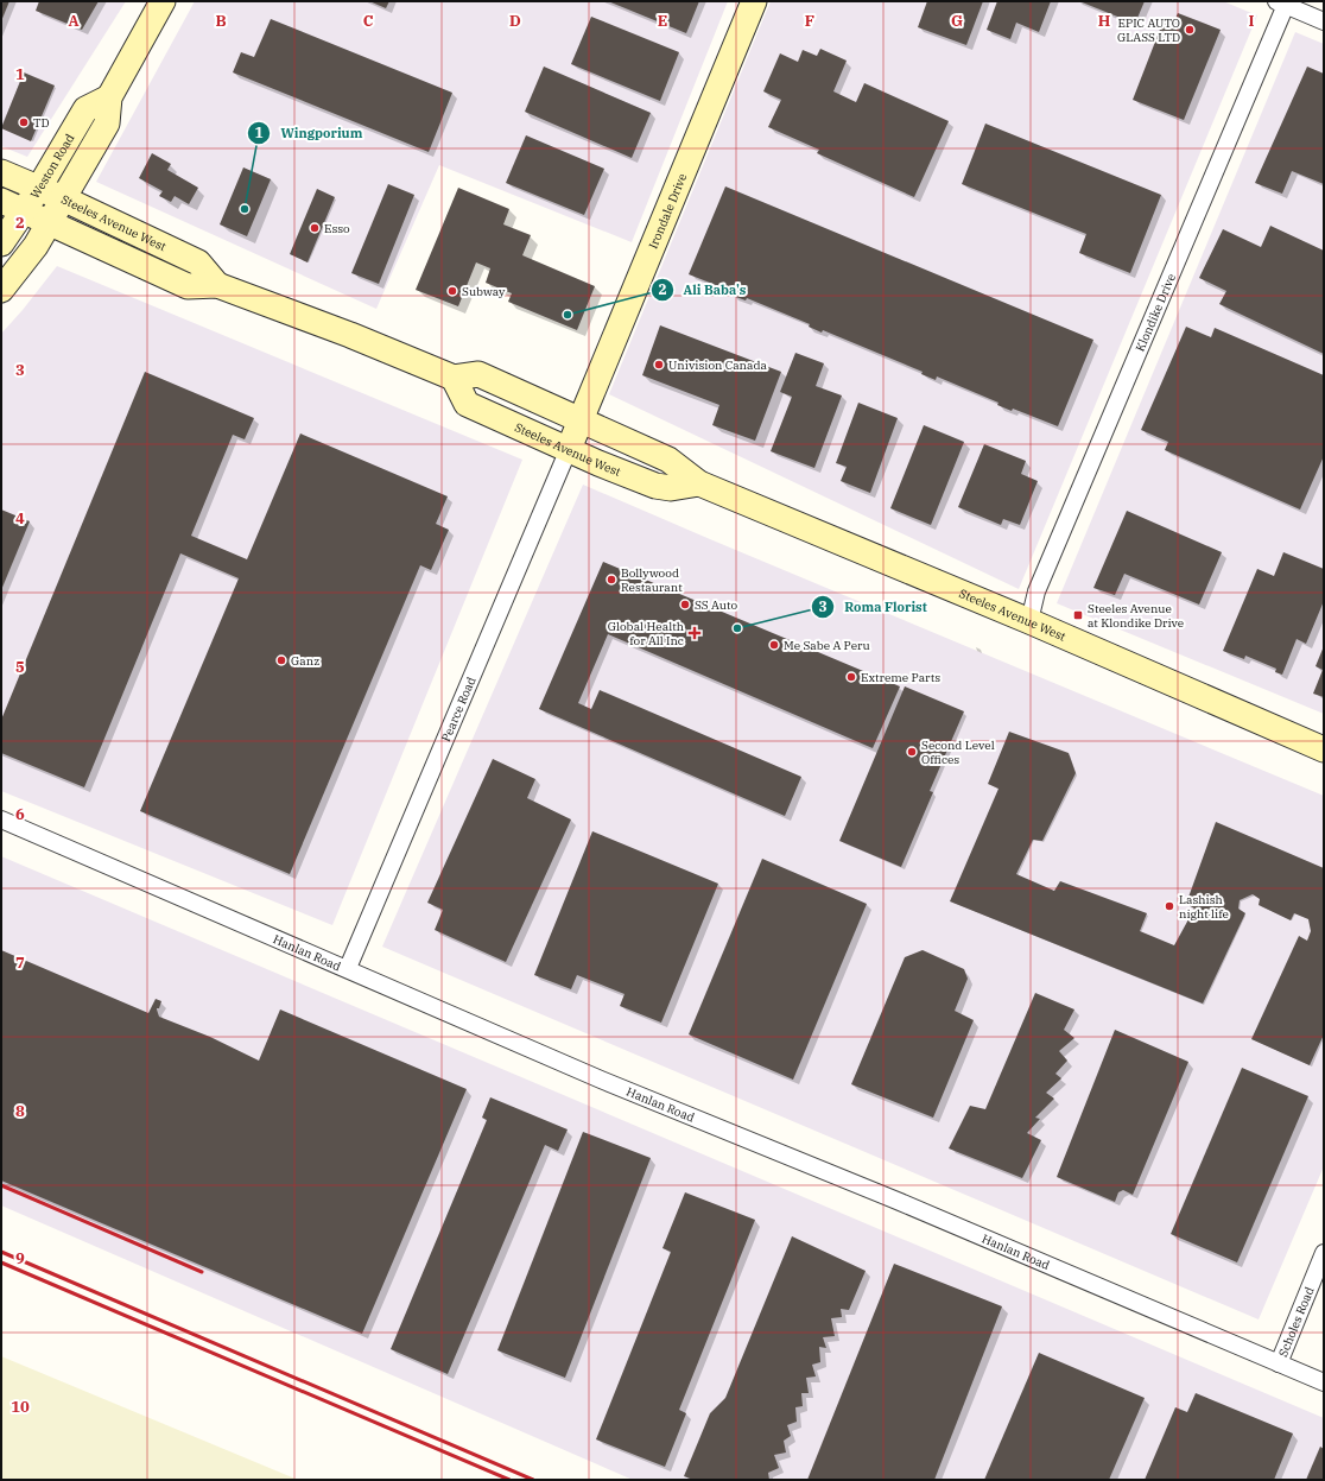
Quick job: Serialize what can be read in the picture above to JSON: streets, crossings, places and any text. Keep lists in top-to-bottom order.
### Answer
{
  "streets": {
    "main road": ["Weston Road", "Irondale Drive", "Steeles Avenue West"],
    "street": [
      "Klondike Drive",
      "Pearce Road",
      "Hanlan Road",
      "Scholes Road"
    ]
  },
  "crossings": [
    ["Weston Road", "Steeles Avenue West"],
    ["Irondale Drive", "Steeles Avenue West"],
    ["Irondale Drive", "Pearce Road"],
    ["Steeles Avenue West", "Klondike Drive"],
    ["Steeles Avenue West", "Pearce Road"],
    ["Pearce Road", "Hanlan Road"],
    ["Hanlan Road", "Scholes Road"]
  ],
  "places": {
    "other": [
      "EPIC AUTO GLASS LTD",
      "TD",
      "Wingporium",
      "Esso",
      "Subway",
      "Ali Baba's",
      "Univision Canada",
      "Bollywood Restaurant",
      "SS Auto",
      "Roma Florist",
      "Me Sabe A Peru",
      "Ganz",
      "Extreme Parts",
      "Second Level Offices",
      "Lashish night life"
    ],
    "transit": ["Steeles Avenue at Klondike Drive"],
    "health": ["Global Health for All Inc"]
  },
  "grid": {
    "columns": [
      "A",
      "B",
      "C",
      "D",
      "E",
      "F",
      "G",
      "H",
      "I"
    ],
    "rows": [
      "1",
      "2",
      "3",
      "4",
      "5",
      "6",
      "7",
      "8",
      "9",
      "10"
    ]
  }
}
